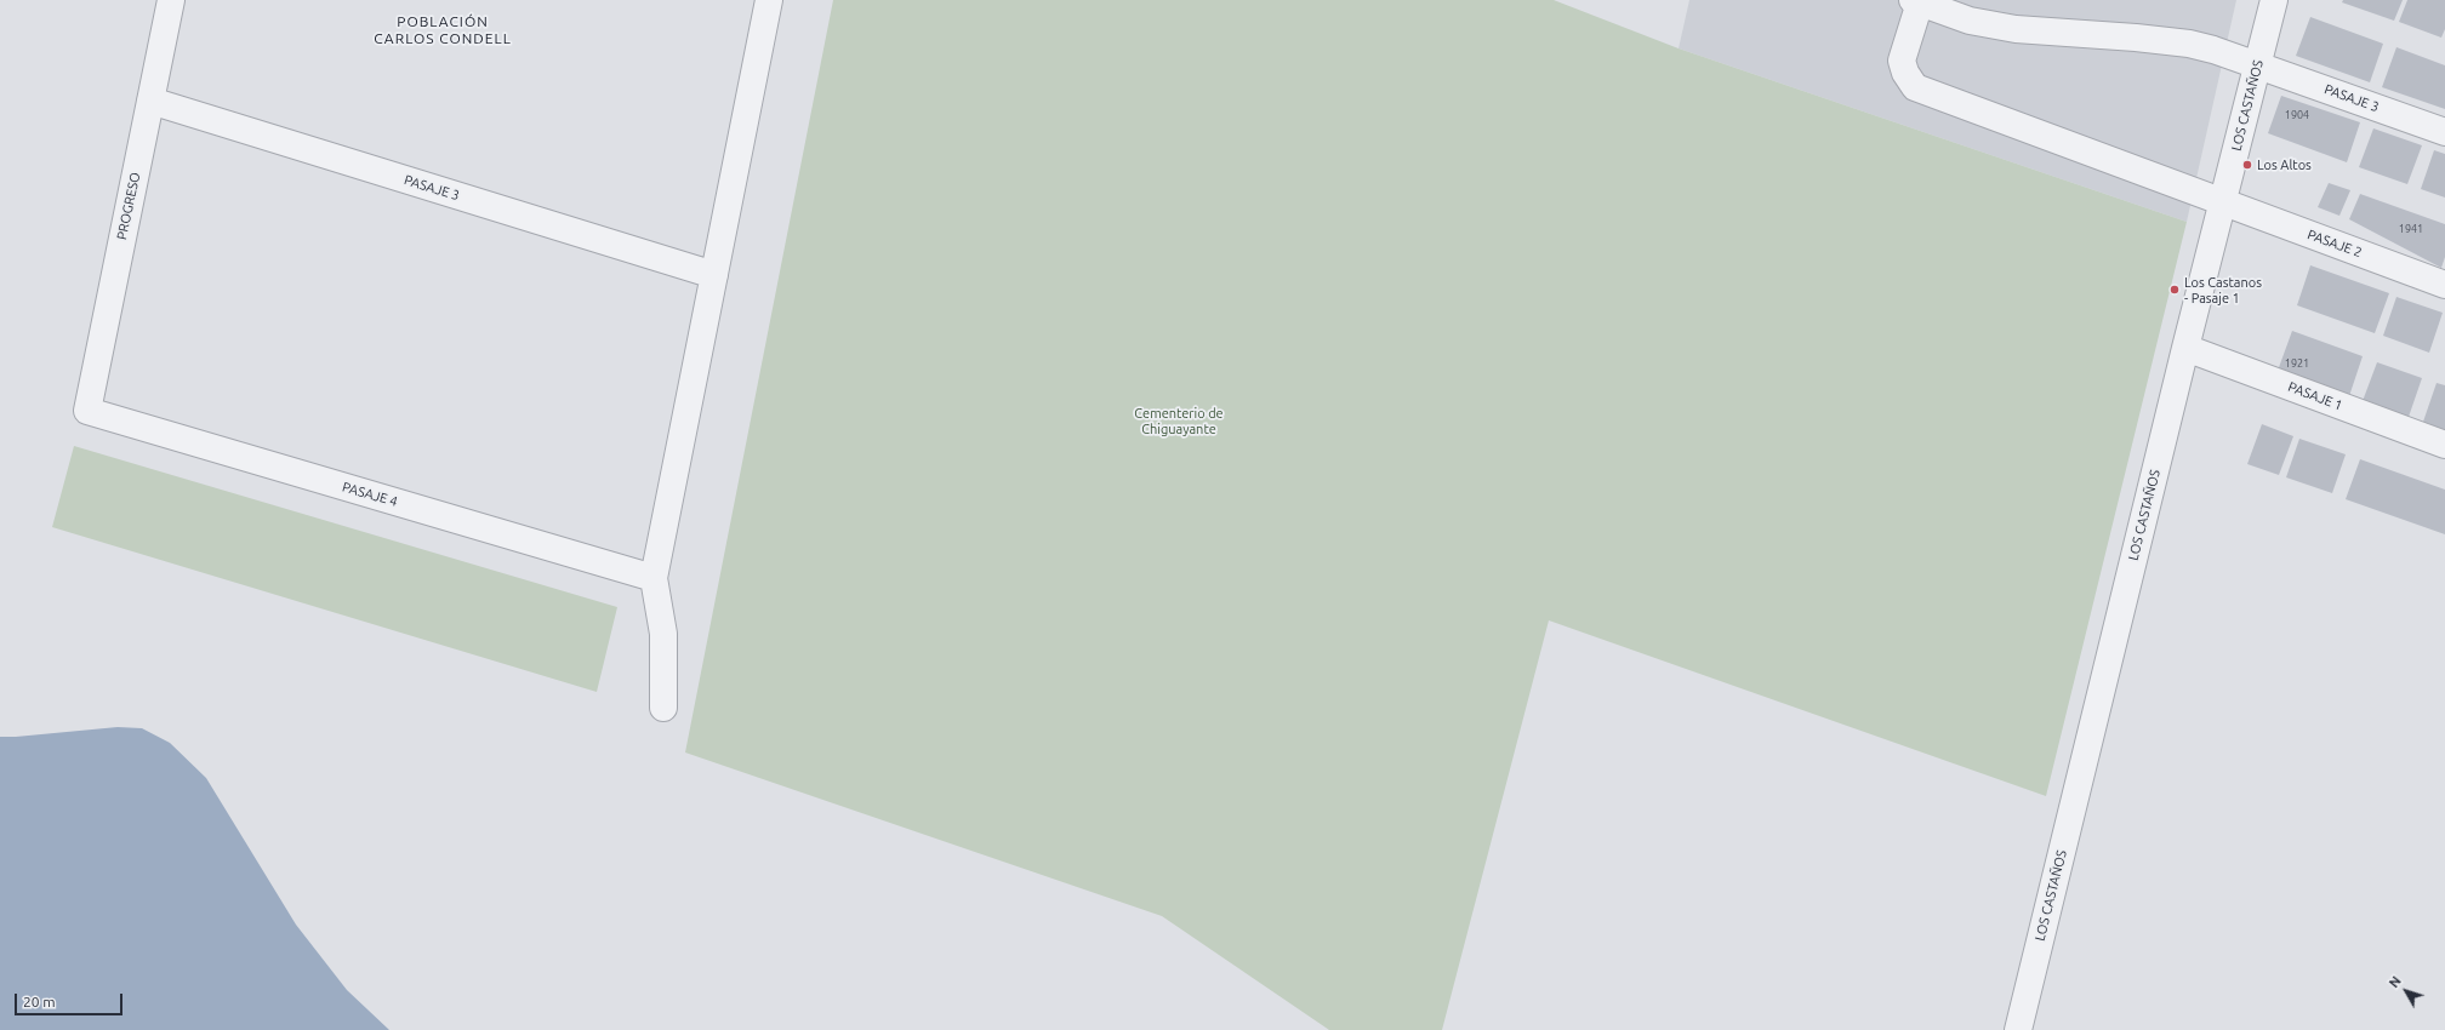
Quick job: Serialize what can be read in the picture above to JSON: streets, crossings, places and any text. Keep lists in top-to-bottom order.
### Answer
{
  "streets": {
    "street": [
      "PASAJE 3",
      "LOS CASTAÑOS",
      "PROGRESO",
      "PASAJE 2",
      "PASAJE 1",
      "PASAJE 4"
    ]
  },
  "crossings": [
    ["PASAJE 3", "LOS CASTAÑOS"],
    ["PASAJE 3", "PROGRESO"],
    ["PASAJE 3", "PASAJE 2"],
    ["LOS CASTAÑOS", "PASAJE 2"],
    ["LOS CASTAÑOS", "PASAJE 1"],
    ["PROGRESO", "PASAJE 4"]
  ],
  "districts": ["POBLACIÓN CARLOS CONDELL"],
  "parks": ["Cementerio de Chiguayante"],
  "places": ["Los Altos", "Los Castanos - Pasaje 1"],
  "house_numbers": ["1904", "1941", "1921"],
  "scale_bar": "20 m",
  "north": "top left"
}
